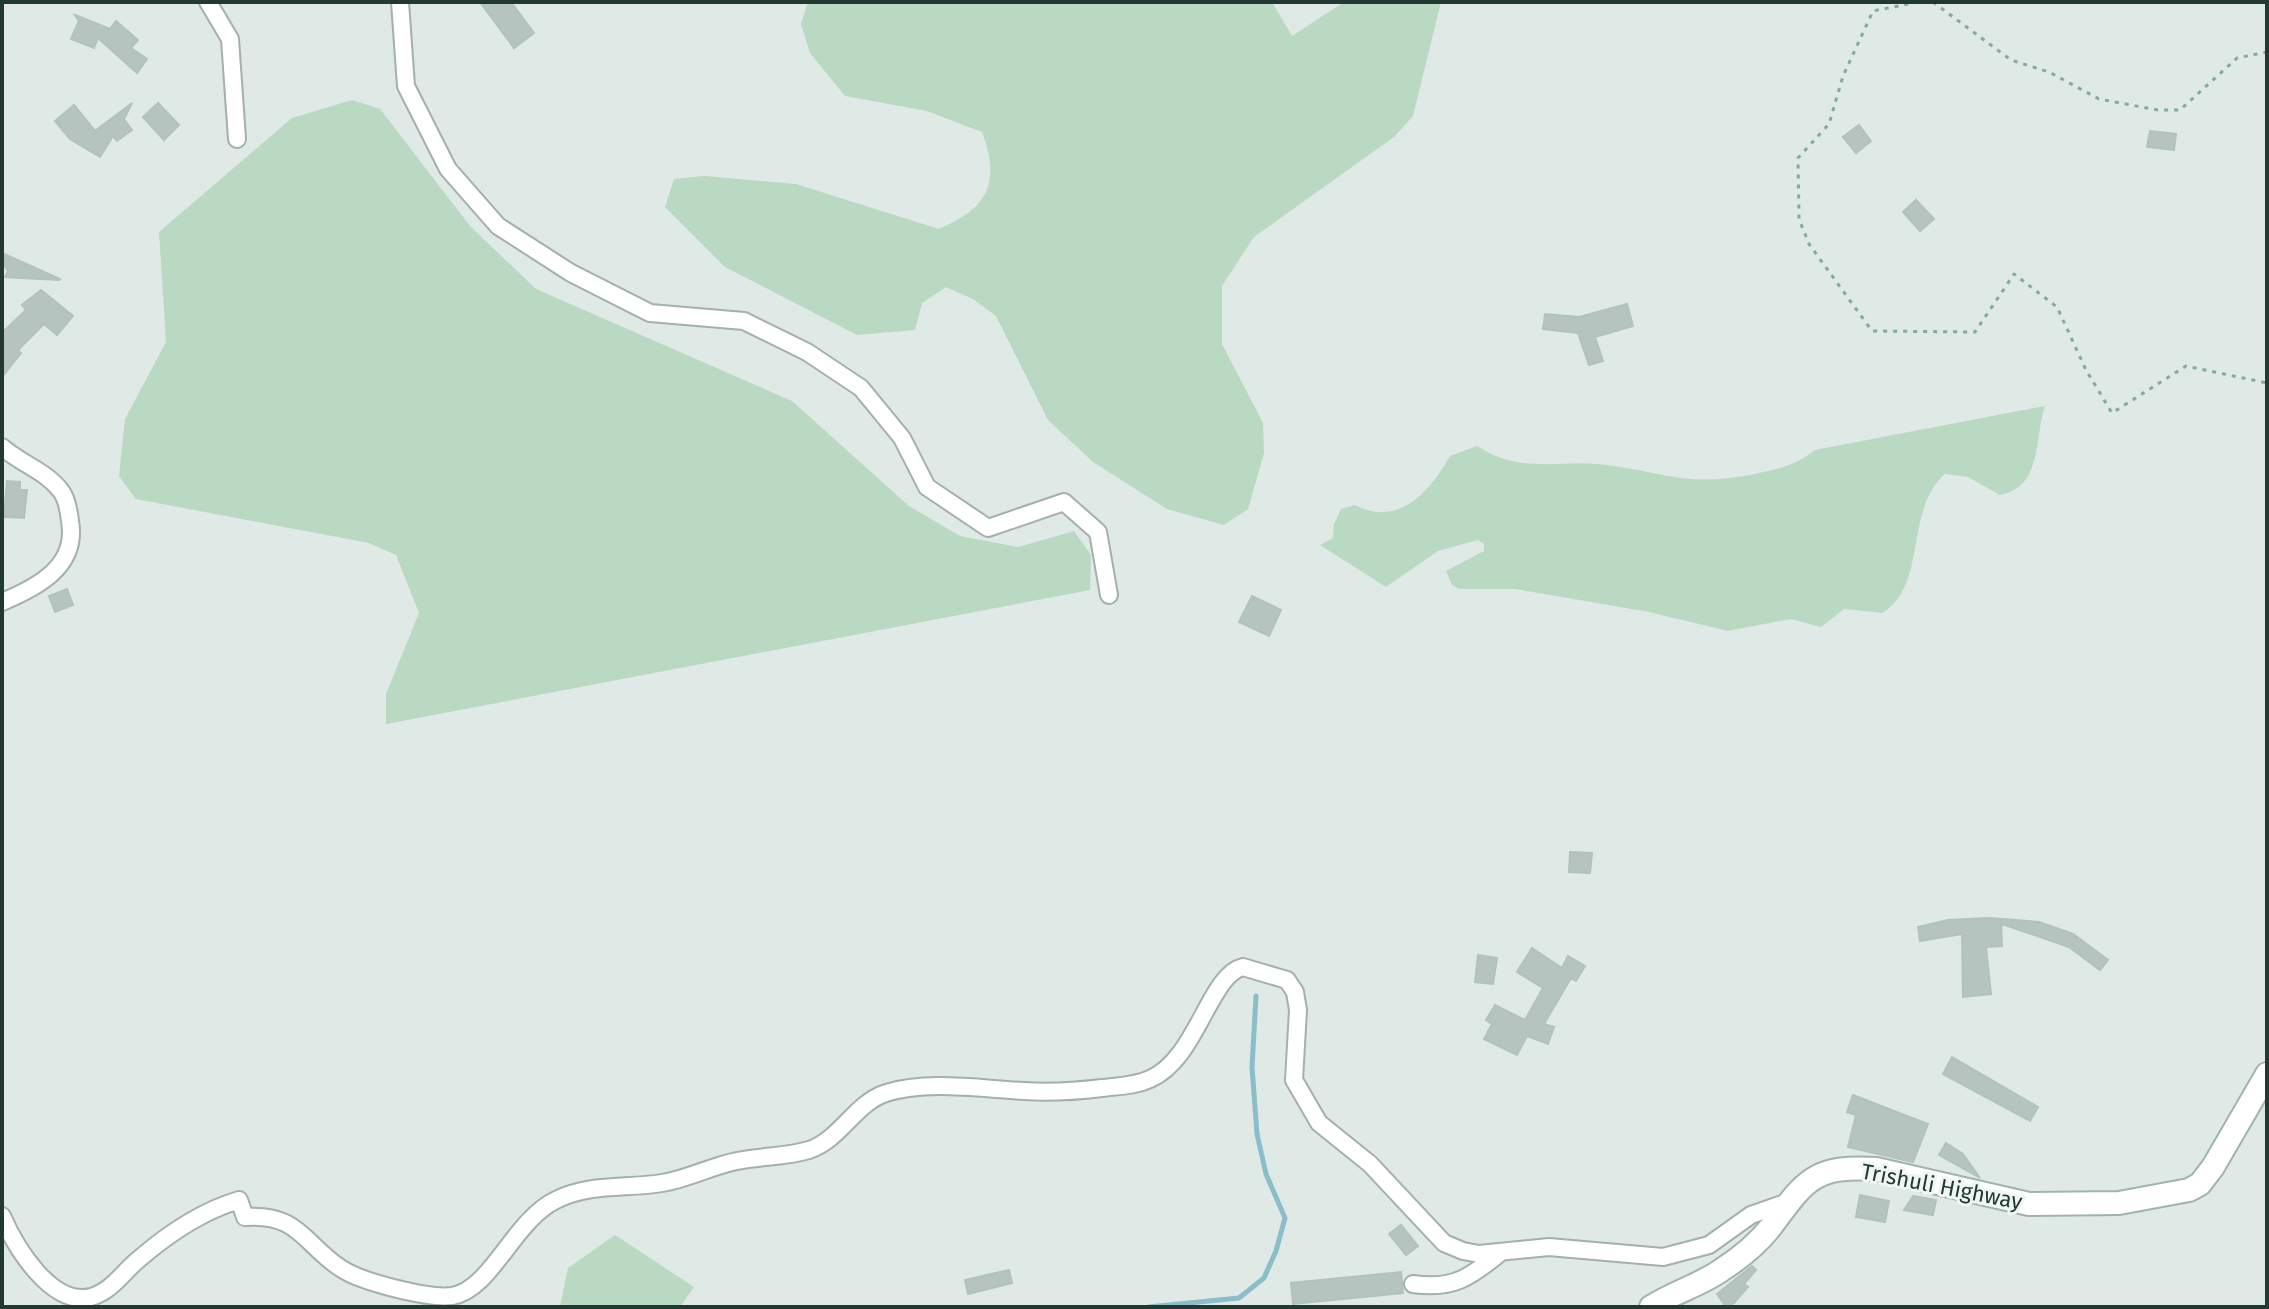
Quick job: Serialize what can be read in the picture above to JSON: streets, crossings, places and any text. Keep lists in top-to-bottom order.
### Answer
{
  "streets": {
    "street": ["Trishuli Highway"]
  }
}
